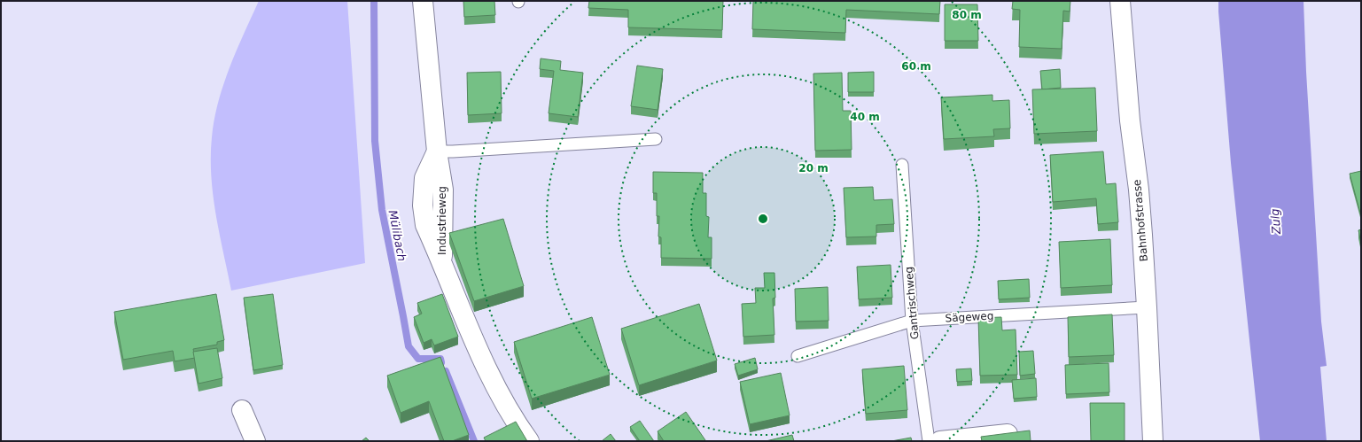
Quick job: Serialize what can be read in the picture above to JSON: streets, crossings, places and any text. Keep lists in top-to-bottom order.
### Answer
{
  "streets": {
    "street": ["Industrieweg", "Bahnhofstrasse"],
    "lane": ["Gantrischweg", "Sägeweg"]
  },
  "crossings": [
    ["Bahnhofstrasse", "Sägeweg"],
    ["Gantrischweg", "Sägeweg"]
  ],
  "water": ["Zulg", "Mülibach"],
  "rings": [
    "80 m",
    "60 m",
    "40 m",
    "20 m"
  ]
}
